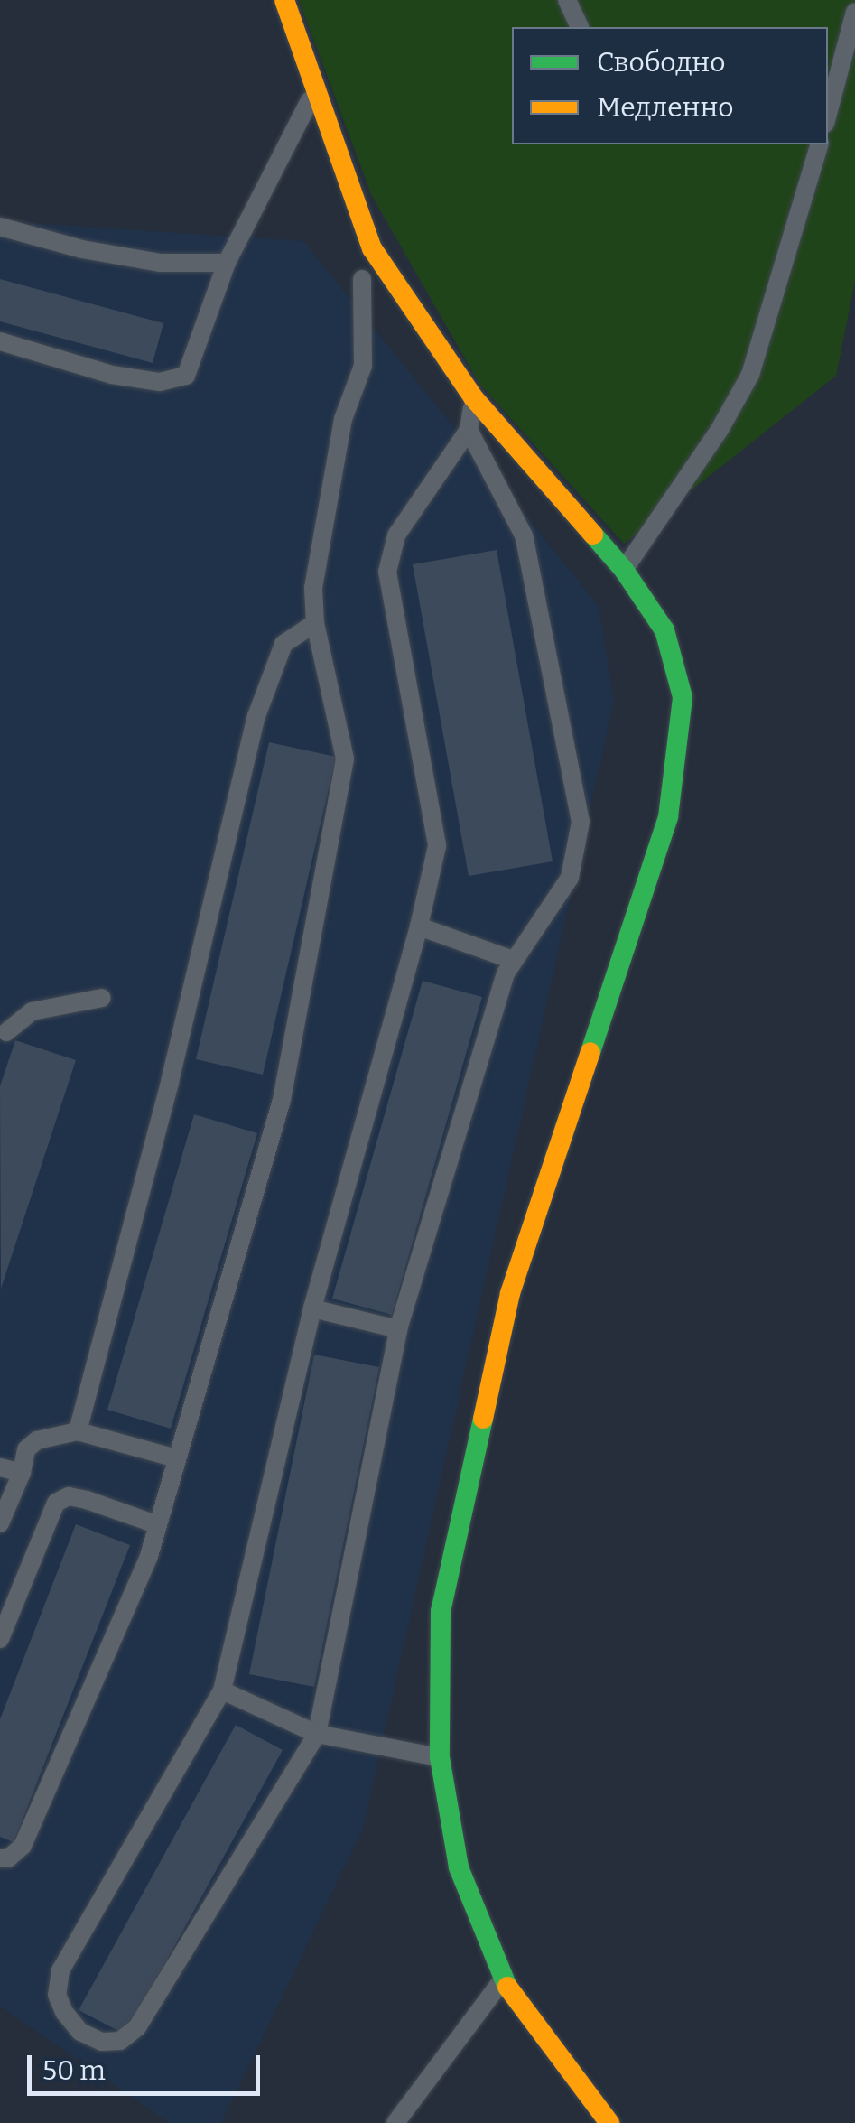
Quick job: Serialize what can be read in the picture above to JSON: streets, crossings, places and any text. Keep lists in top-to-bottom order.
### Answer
{
  "legend": ["Свободно", "Медленно"],
  "scale_bar": "50 m"
}
